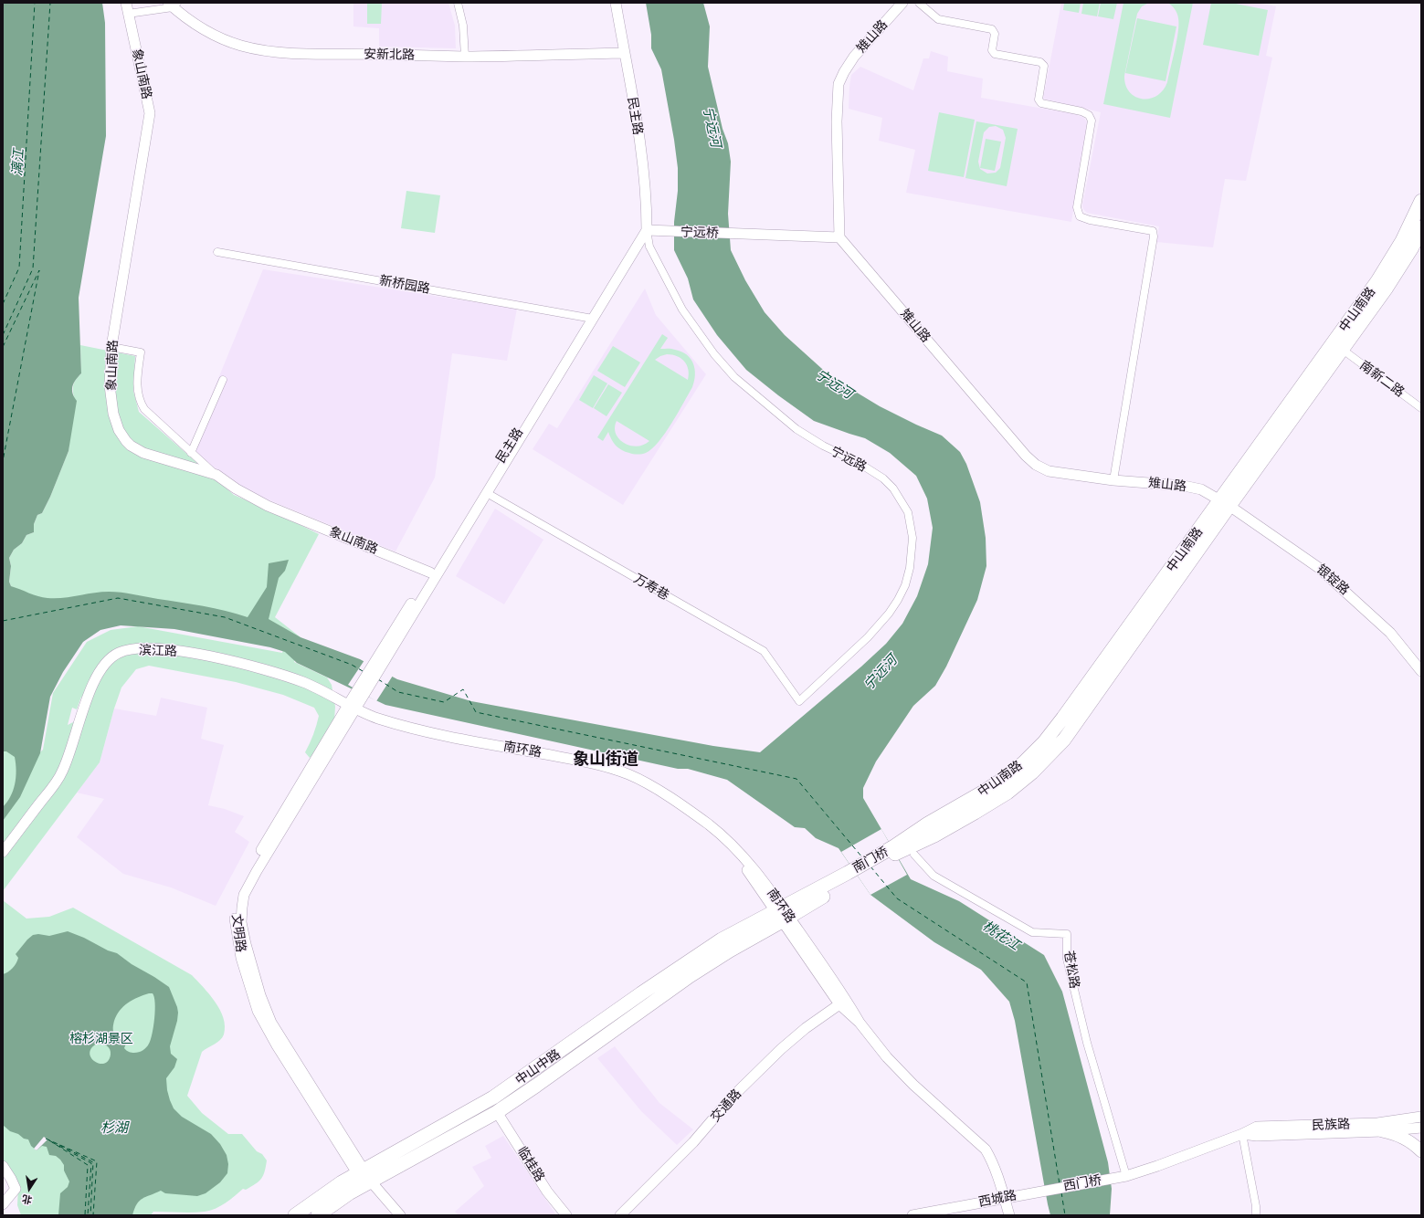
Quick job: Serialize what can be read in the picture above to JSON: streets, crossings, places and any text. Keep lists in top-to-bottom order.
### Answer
{
  "streets": {
    "highway": ["中山南路", "南门桥", "中山中路"],
    "street": [
      "雉山路",
      "安新北路",
      "象山南路",
      "民主路",
      "宁远桥",
      "新桥园路",
      "南新二路",
      "宁远路",
      "银锭路",
      "万寿巷",
      "滨江路",
      "南环路",
      "文明路",
      "苍松路",
      "交通路",
      "民族路",
      "临桂路",
      "西门桥",
      "西城路"
    ]
  },
  "crossings": [
    ["雉山路", "宁远桥"],
    ["雉山路", "中山南路"],
    ["雉山路", "银锭路"],
    ["安新北路", "民主路"],
    ["象山南路", "民主路"],
    ["民主路", "宁远桥"],
    ["民主路", "新桥园路"],
    ["民主路", "宁远路"],
    ["民主路", "万寿巷"],
    ["民主路", "文明路"],
    ["宁远桥", "宁远路"],
    ["中山南路", "南新二路"],
    ["中山南路", "银锭路"],
    ["中山南路", "南门桥"],
    ["宁远路", "万寿巷"],
    ["滨江路", "南环路"],
    ["滨江路", "文明路"],
    ["南环路", "南门桥"],
    ["南环路", "文明路"],
    ["南环路", "中山中路"],
    ["南环路", "交通路"],
    ["南环路", "西城路"],
    ["南门桥", "中山中路"],
    ["文明路", "中山中路"],
    ["苍松路", "民族路"],
    ["苍松路", "西门桥"],
    ["中山中路", "临桂路"],
    ["民族路", "西门桥"],
    ["西门桥", "西城路"]
  ],
  "districts": ["象山街道"],
  "water": [
    "宁远河",
    "漓江",
    "桃花江",
    "杉湖"
  ],
  "parks": ["榕杉湖景区"],
  "north": "bottom"
}
